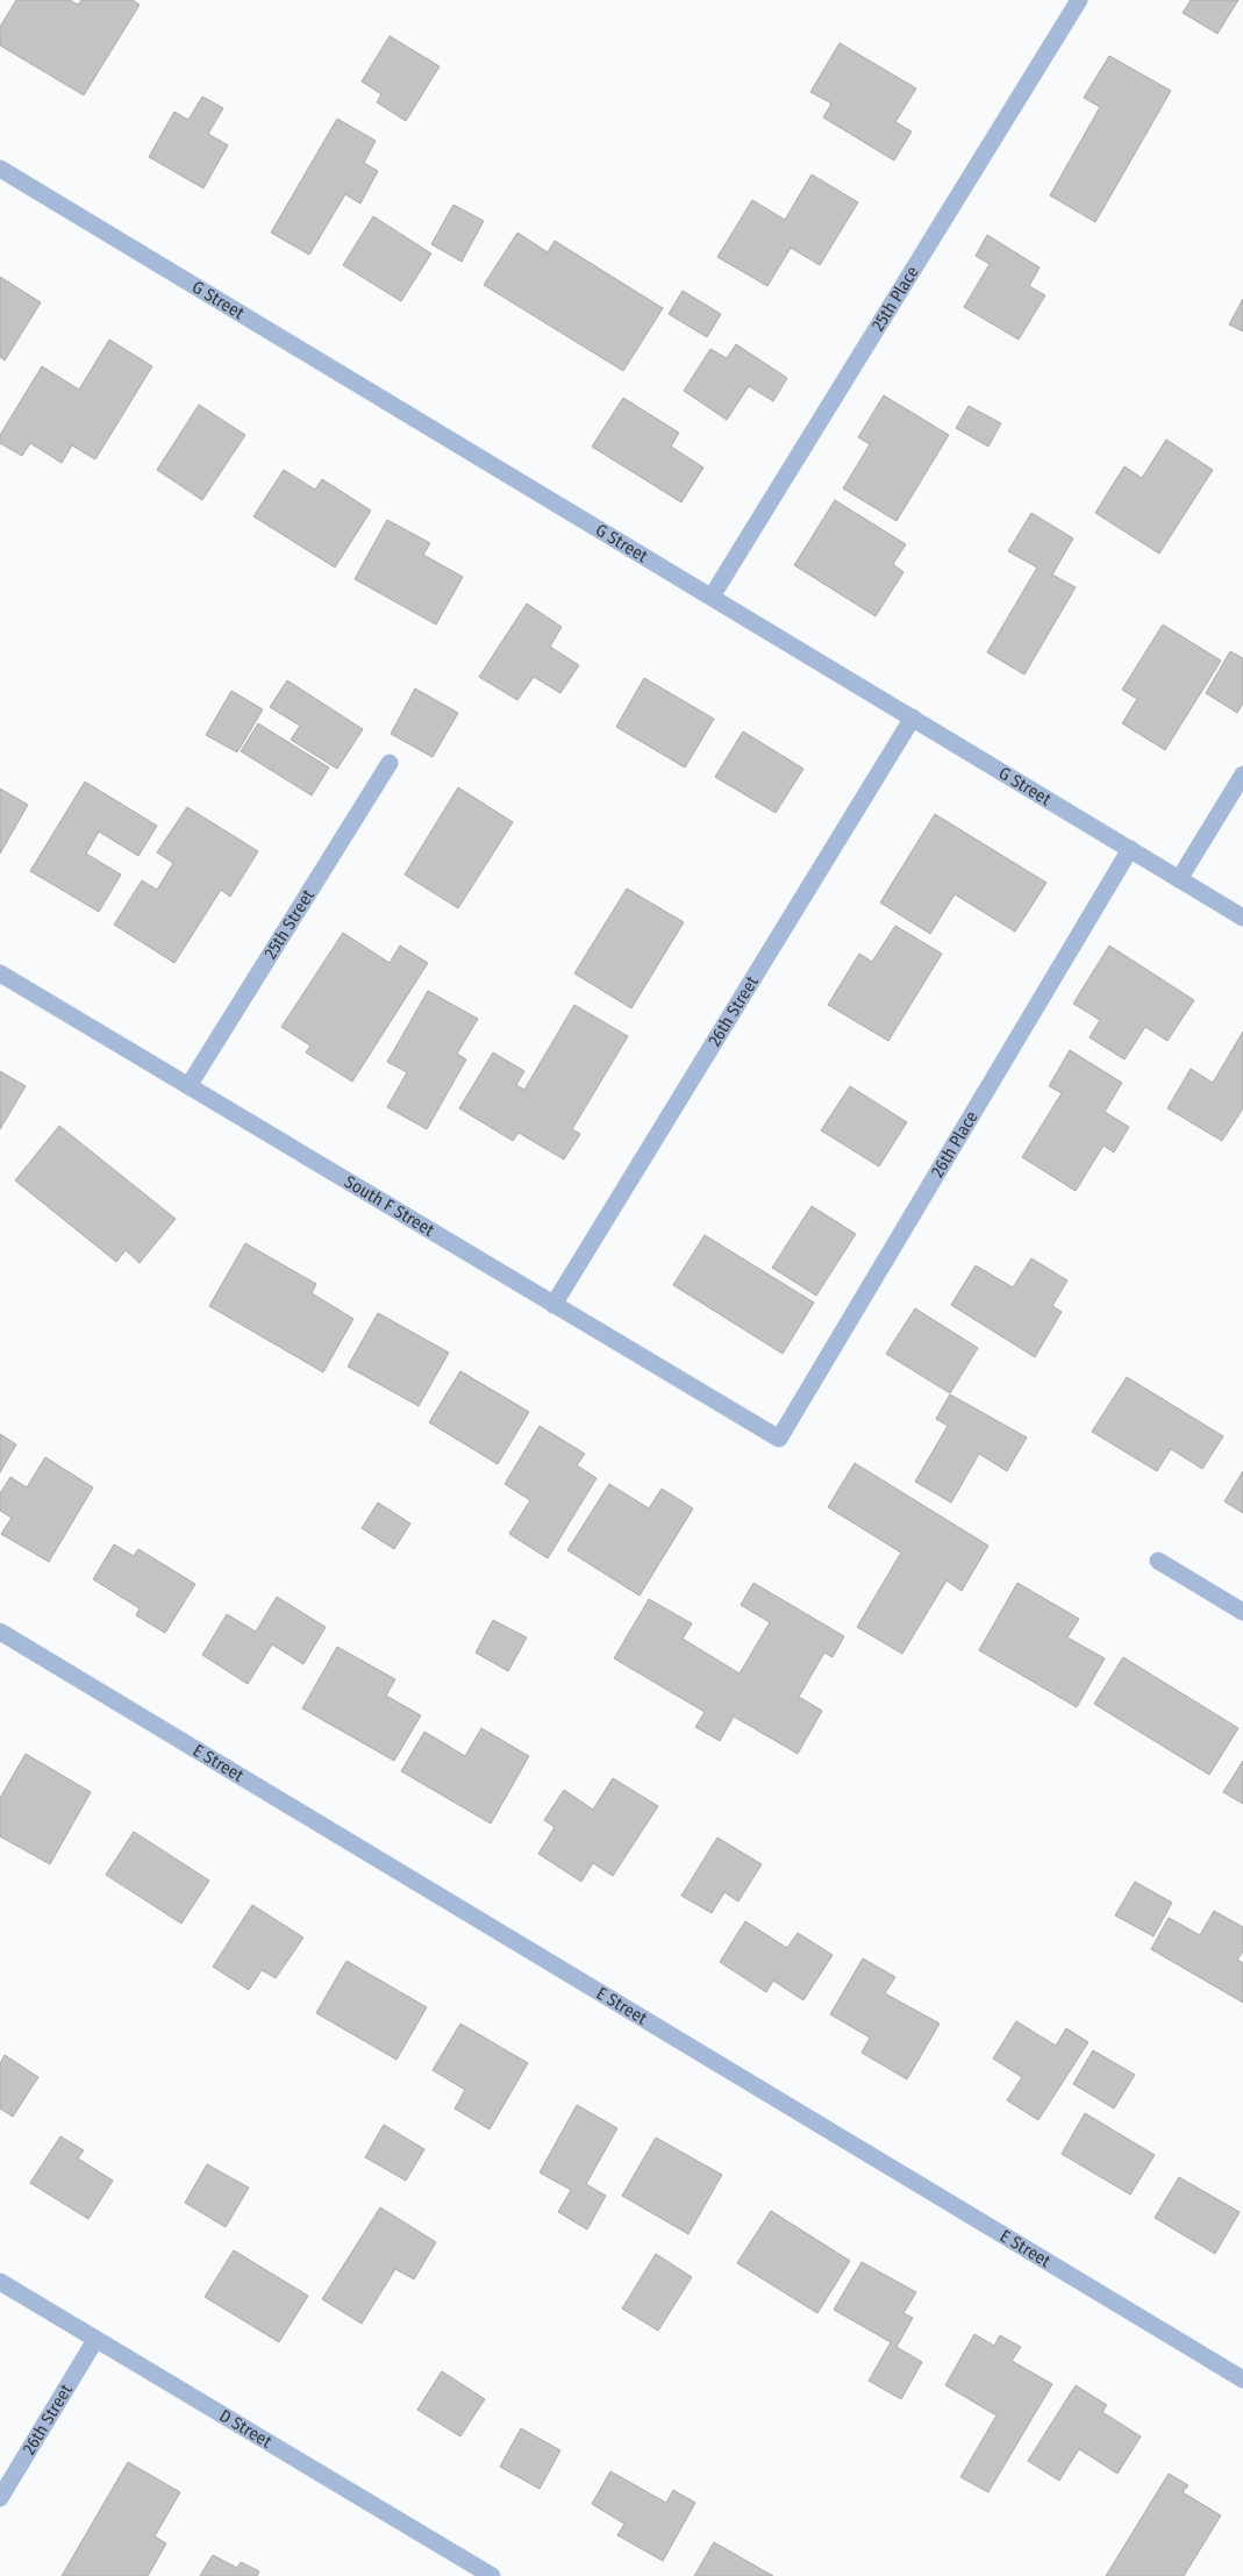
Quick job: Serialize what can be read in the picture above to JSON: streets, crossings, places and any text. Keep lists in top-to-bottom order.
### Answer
{
  "streets": {
    "street": [
      "25th Place",
      "G Street",
      "25th Street",
      "26th Street",
      "26th Place",
      "South F Street",
      "E Street",
      "D Street"
    ]
  },
  "crossings": [
    ["25th Place", "G Street"],
    ["G Street", "26th Street"],
    ["G Street", "26th Place"],
    ["25th Street", "South F Street"],
    ["26th Street", "South F Street"],
    ["26th Street", "D Street"],
    ["26th Place", "South F Street"]
  ]
}
